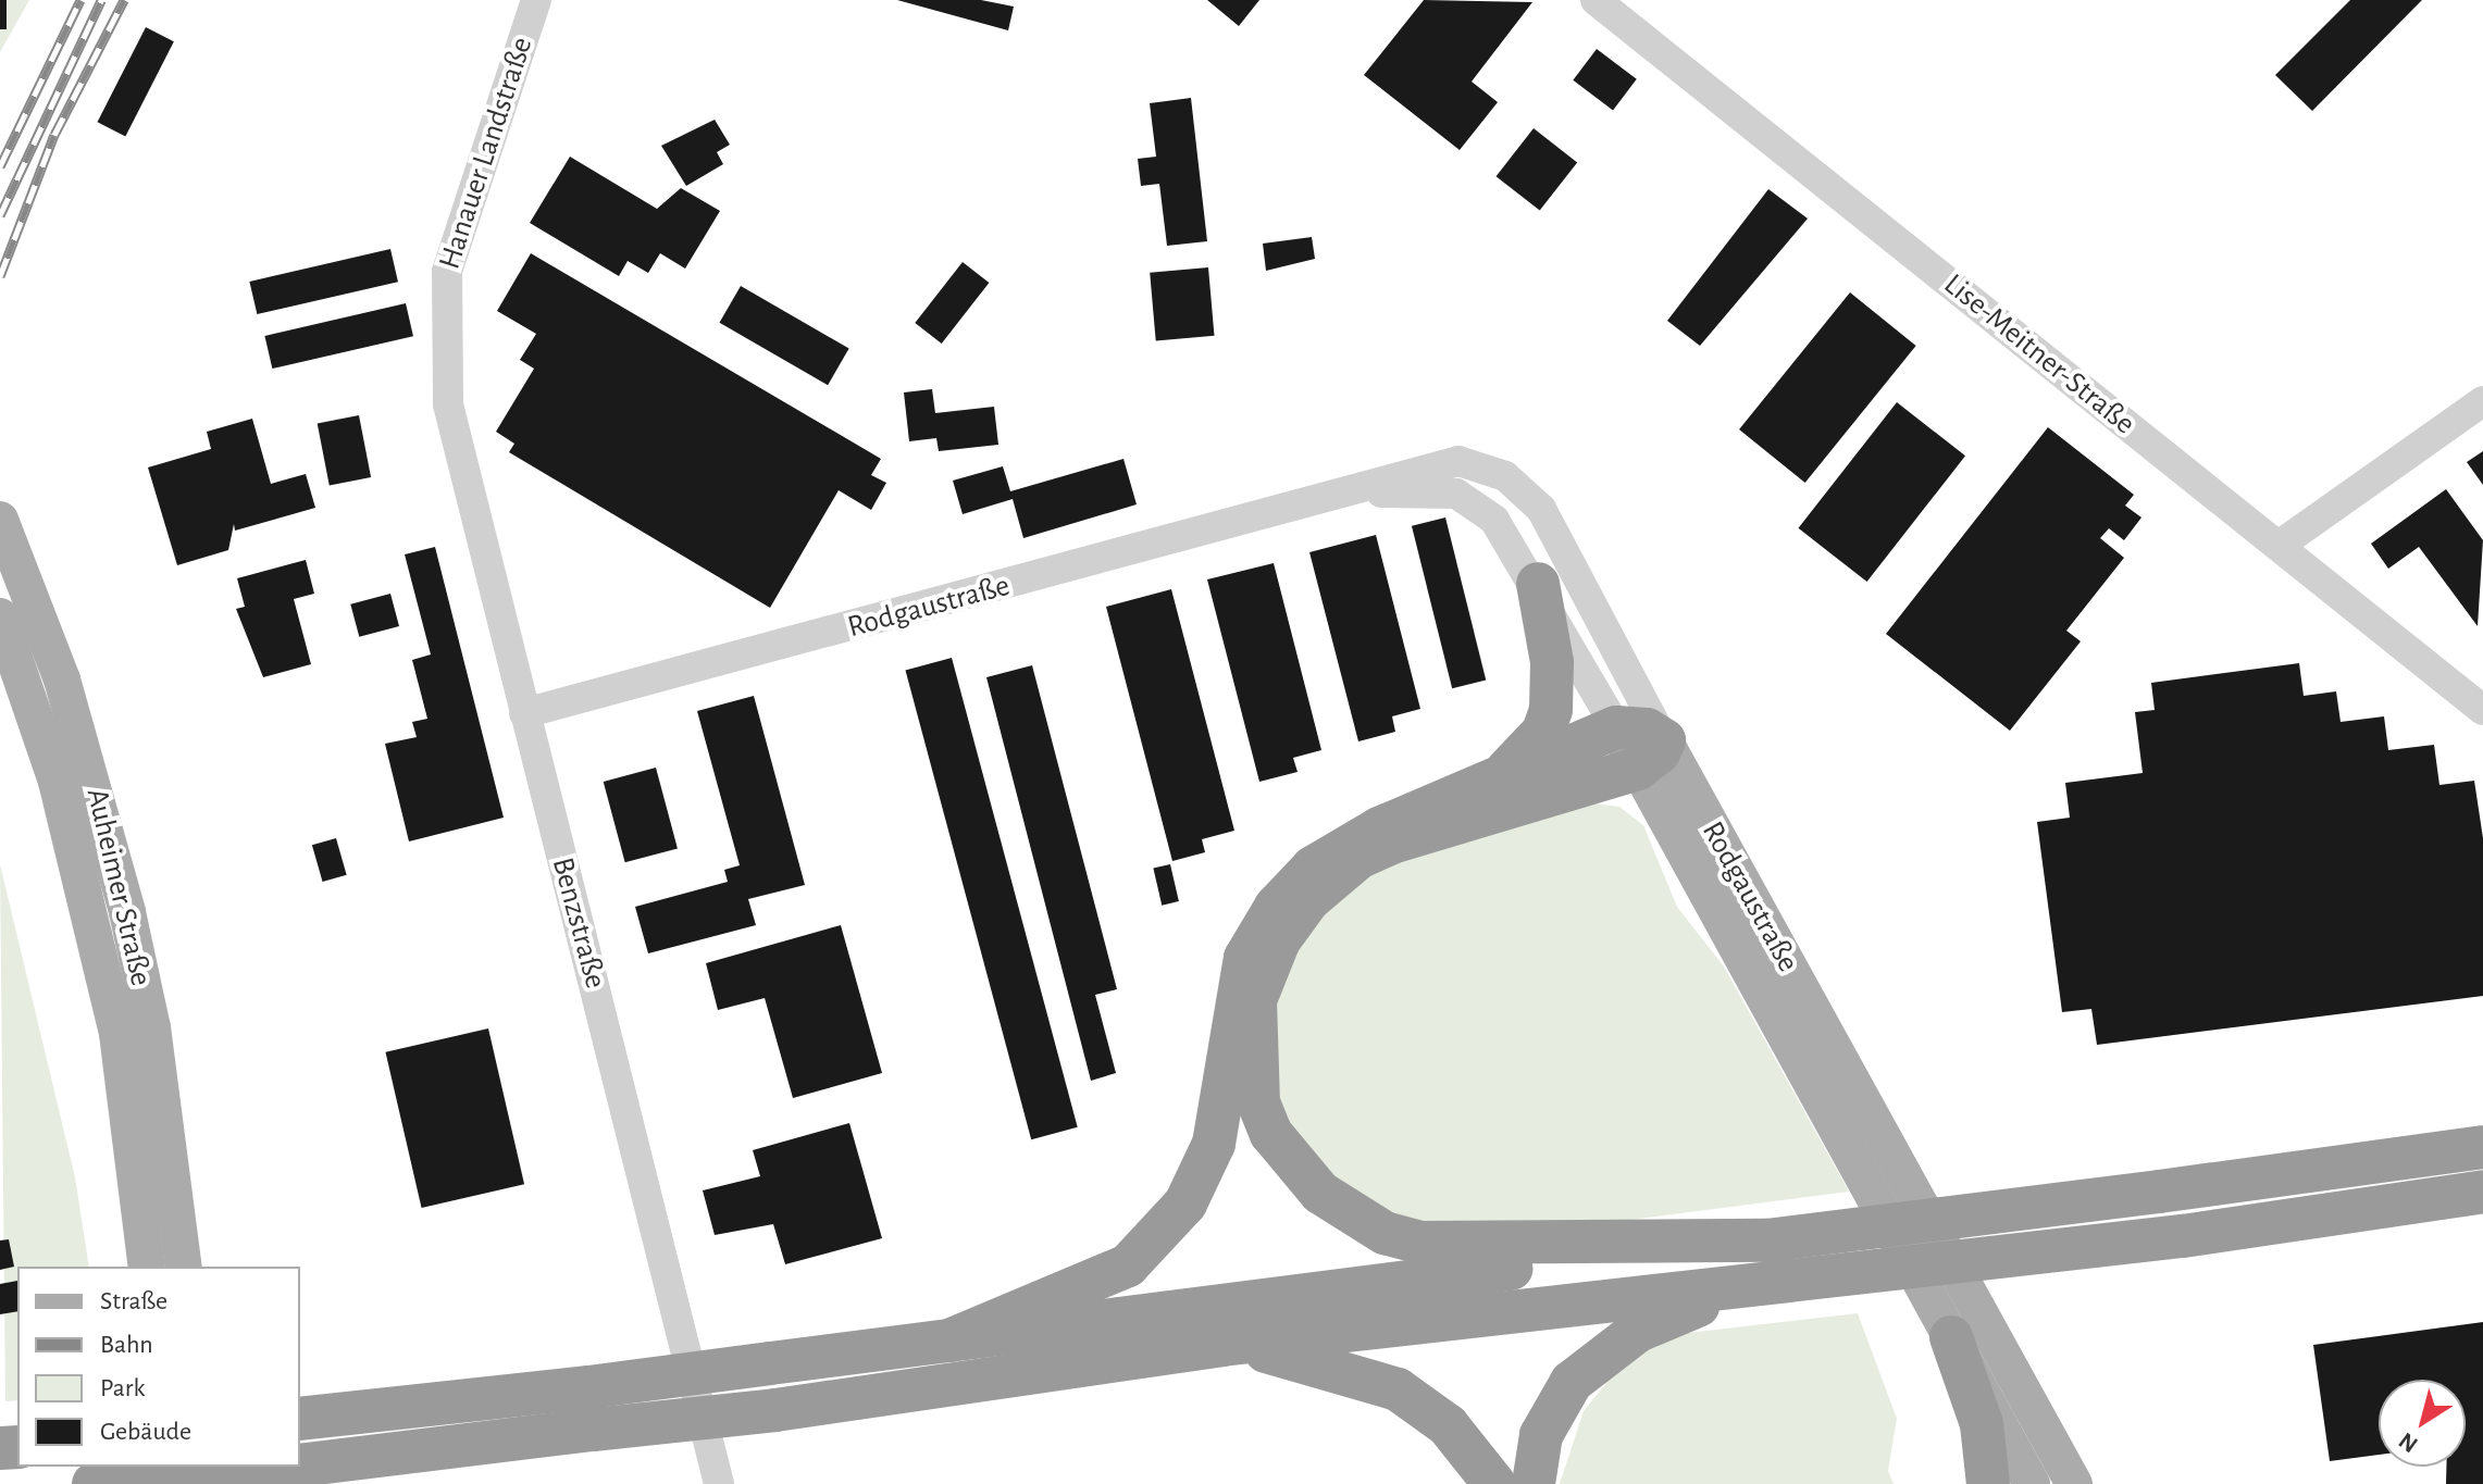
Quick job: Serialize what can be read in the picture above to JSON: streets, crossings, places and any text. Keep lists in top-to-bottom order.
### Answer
{
  "streets": {
    "main road": ["Rodgaustraße", "Auheimer Straße"],
    "street": ["Hanauer Landstraße", "Lise-Meitner-Straße", "Benzstraße"]
  },
  "crossings": [
    ["Hanauer Landstraße", "Benzstraße"],
    ["Rodgaustraße", "Benzstraße"]
  ],
  "legend": [
    "Straße",
    "Bahn",
    "Park",
    "Gebäude"
  ],
  "north": "bottom left"
}
